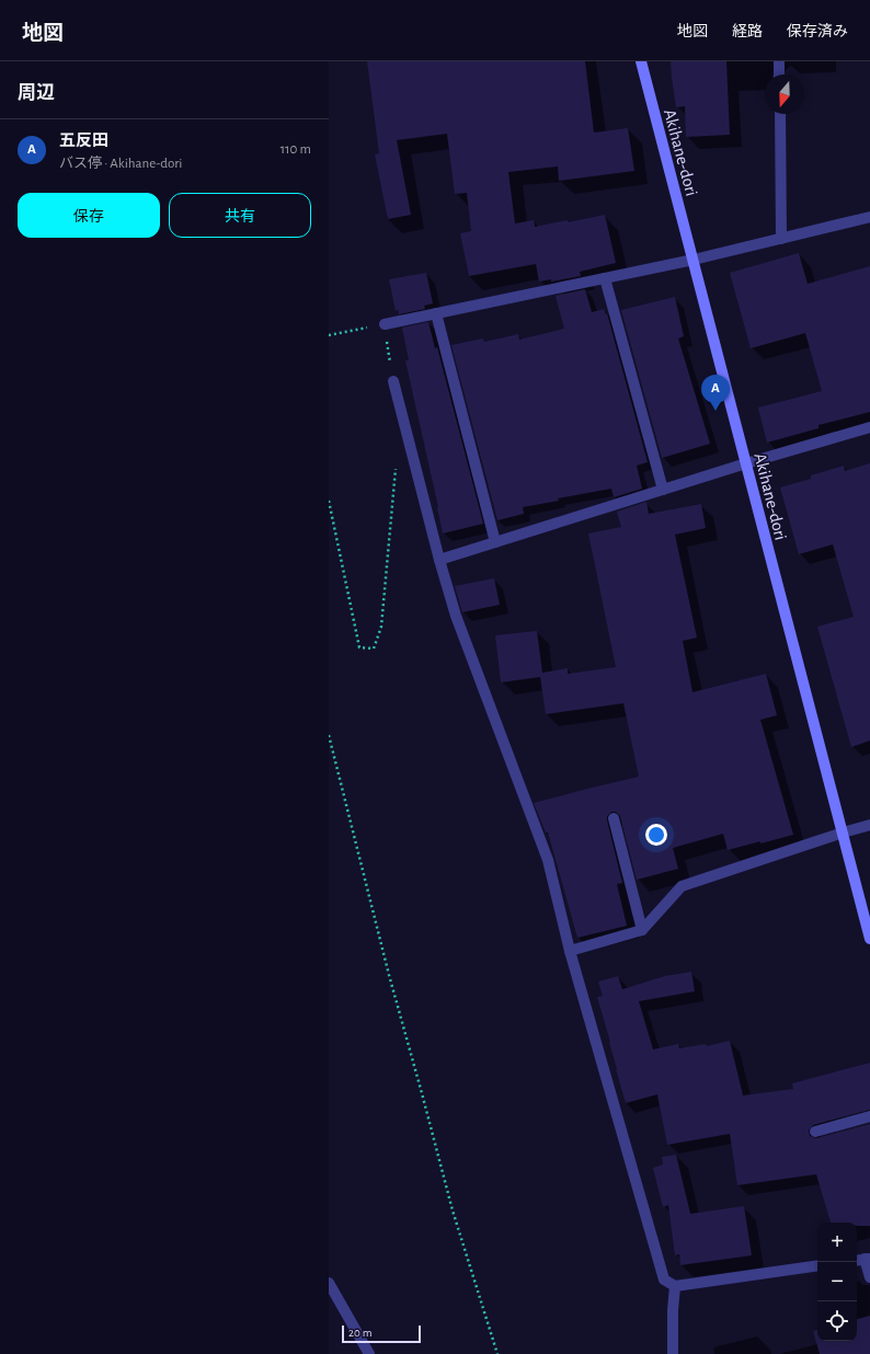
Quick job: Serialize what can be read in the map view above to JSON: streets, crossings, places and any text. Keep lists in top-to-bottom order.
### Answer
{
  "streets": {
    "street": ["Akihane-dori"]
  },
  "scale_bar": "20 m",
  "north": "bottom",
  "page": {
    "header": "地図",
    "nav": ["地図", "経路", "保存済み"],
    "heading": "周辺",
    "list": [
      {
        "mark": "A",
        "name": "五反田",
        "note": "バス停 · Akihane-dori",
        "value": "110 m"
      }
    ],
    "buttons": ["保存", "共有"],
    "pins": "A",
    "map_buttons": ["+", "−"],
    "scale": "20 m"
  }
}
